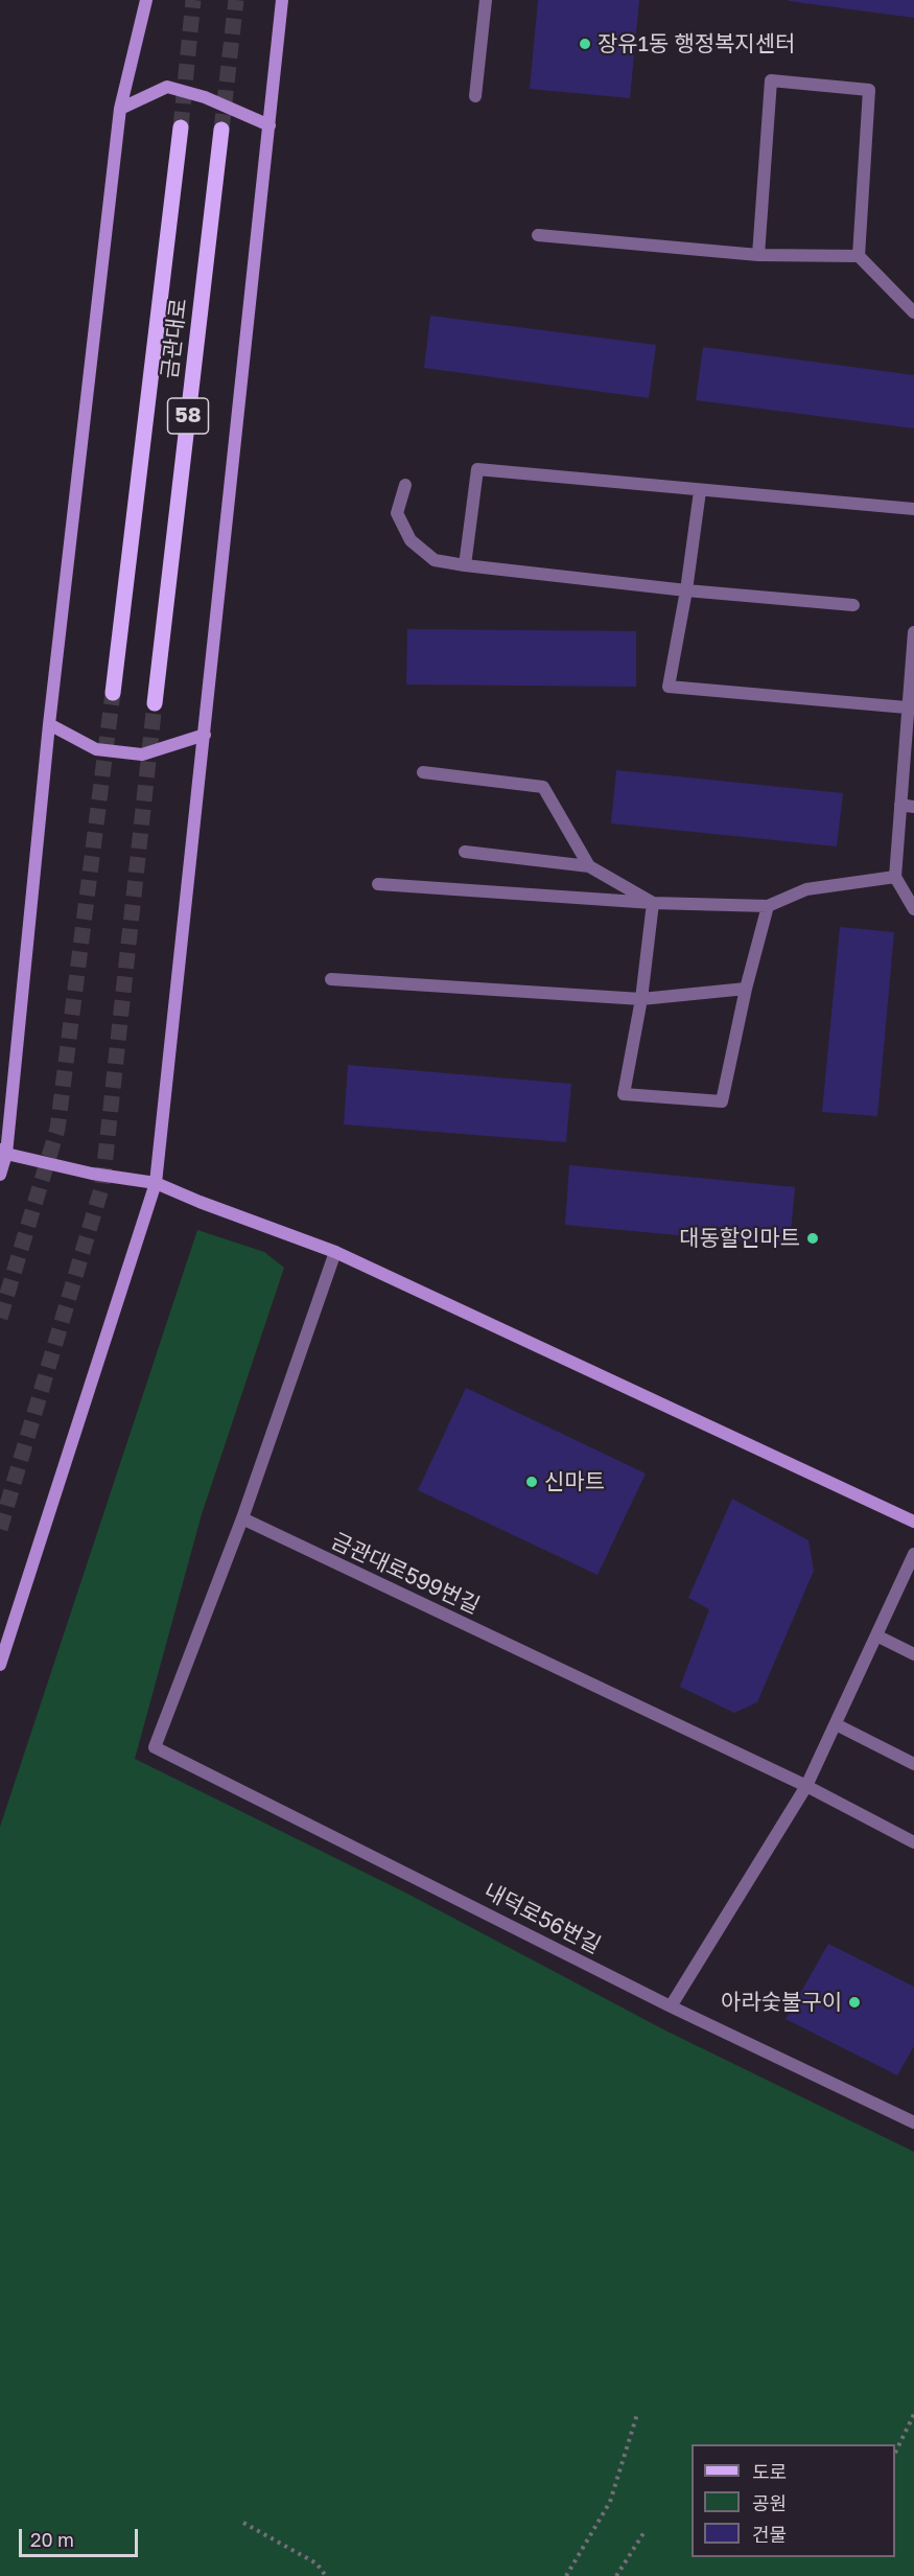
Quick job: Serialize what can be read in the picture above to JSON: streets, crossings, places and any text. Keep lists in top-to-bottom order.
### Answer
{
  "streets": {
    "main road": ["금관대로", "58"],
    "street": ["금관대로599번길", "내덕로56번길"]
  },
  "crossings": [
    ["금관대로599번길", "내덕로56번길"]
  ],
  "places": [
    "장유1동 행정복지센터",
    "대동할인마트",
    "신마트",
    "아라숯불구이"
  ],
  "legend": ["도로", "공원", "건물"],
  "scale_bar": "20 m"
}
